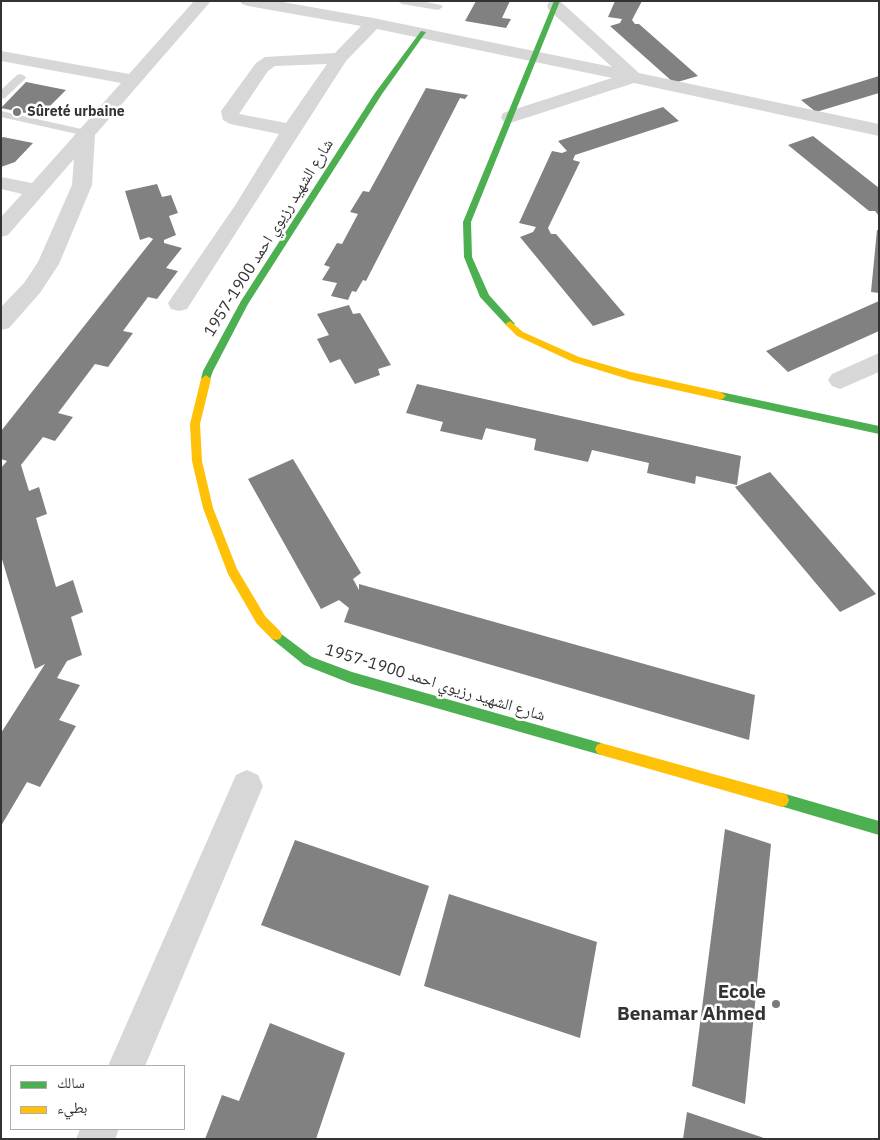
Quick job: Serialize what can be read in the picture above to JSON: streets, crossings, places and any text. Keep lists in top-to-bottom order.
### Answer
{
  "streets": {
    "street": ["شارع الشهيد رزيوي احمد 1900-1957"]
  },
  "places": ["Sûreté urbaine", "Ecole Benamar Ahmed"],
  "legend": ["سالك", "بطيء"]
}
